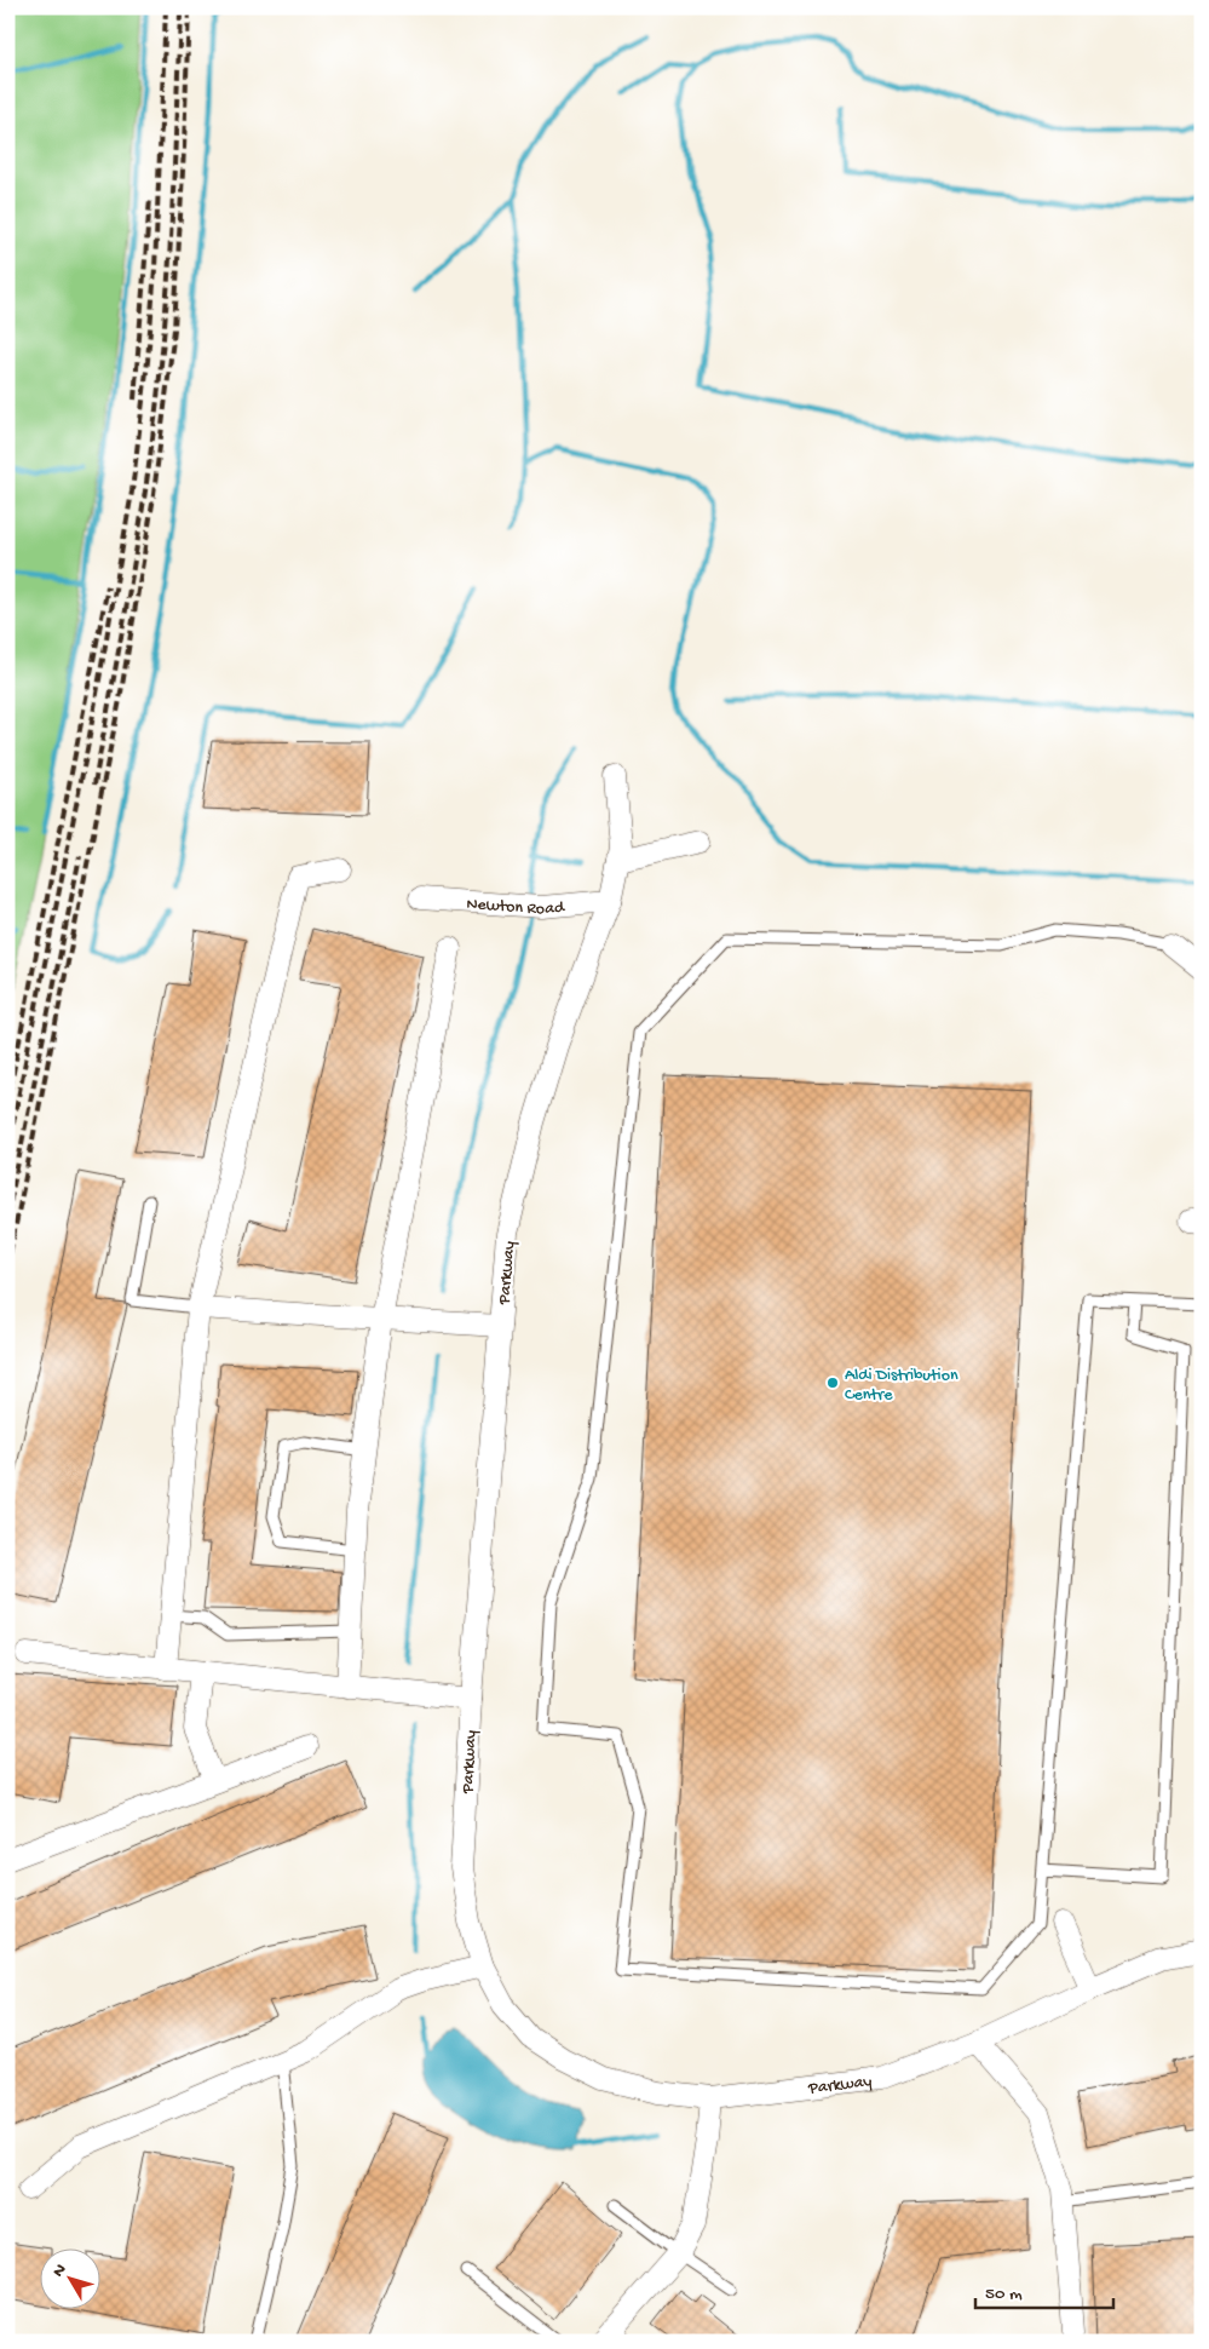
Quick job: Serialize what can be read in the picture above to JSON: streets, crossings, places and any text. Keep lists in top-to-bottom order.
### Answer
{
  "streets": {
    "street": ["Newton Road", "Parkway"]
  },
  "crossings": [
    ["Newton Road", "Parkway"]
  ],
  "places": ["Aldi Distribution Centre"],
  "scale_bar": "50 m",
  "north": "top left"
}
